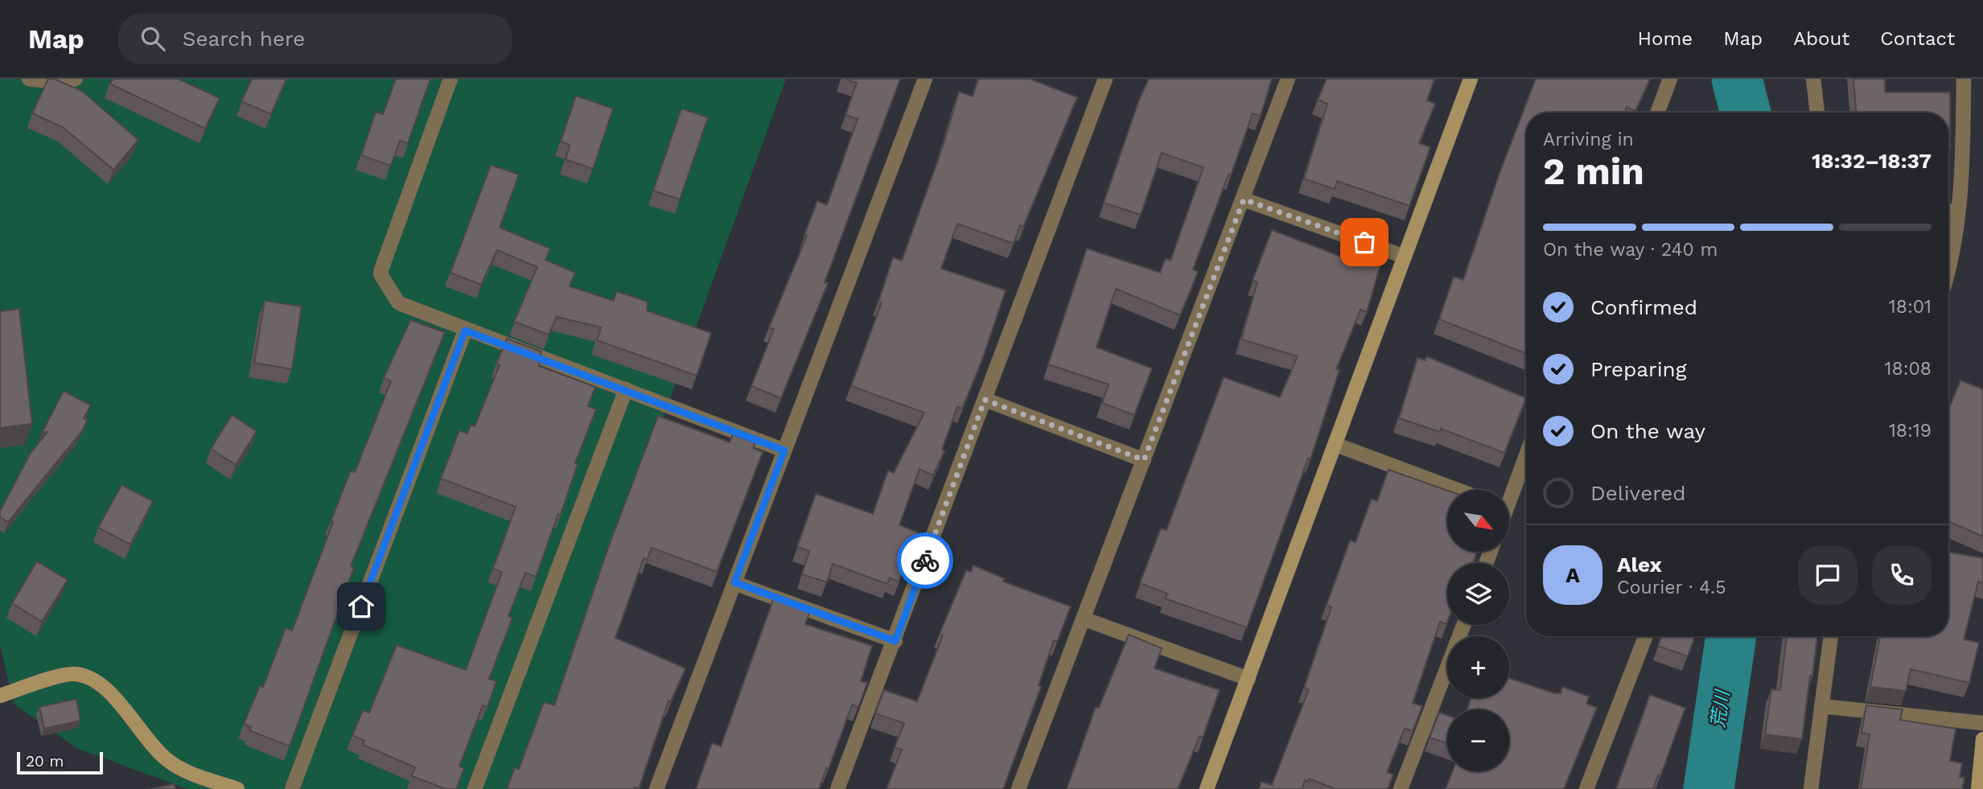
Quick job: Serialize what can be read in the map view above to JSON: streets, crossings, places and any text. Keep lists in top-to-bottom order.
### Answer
{
  "water": ["荒川"],
  "scale_bar": "20 m",
  "north": "bottom right",
  "page": {
    "header": "Map",
    "search": "Search here",
    "nav": [
      "Home",
      "Map",
      "About",
      "Contact"
    ],
    "heading": ["2 min", "Arriving in", "18:32–18:37"],
    "panel": ["Alex", "Courier · 4.5"],
    "bar": "On the way · 240 m",
    "list": [
      ["Confirmed", "18:01"],
      ["Preparing", "18:08"],
      ["On the way", "18:19"],
      "Delivered"
    ],
    "map_buttons": ["+", "−"],
    "round": "A",
    "scale": "20 m"
  }
}
